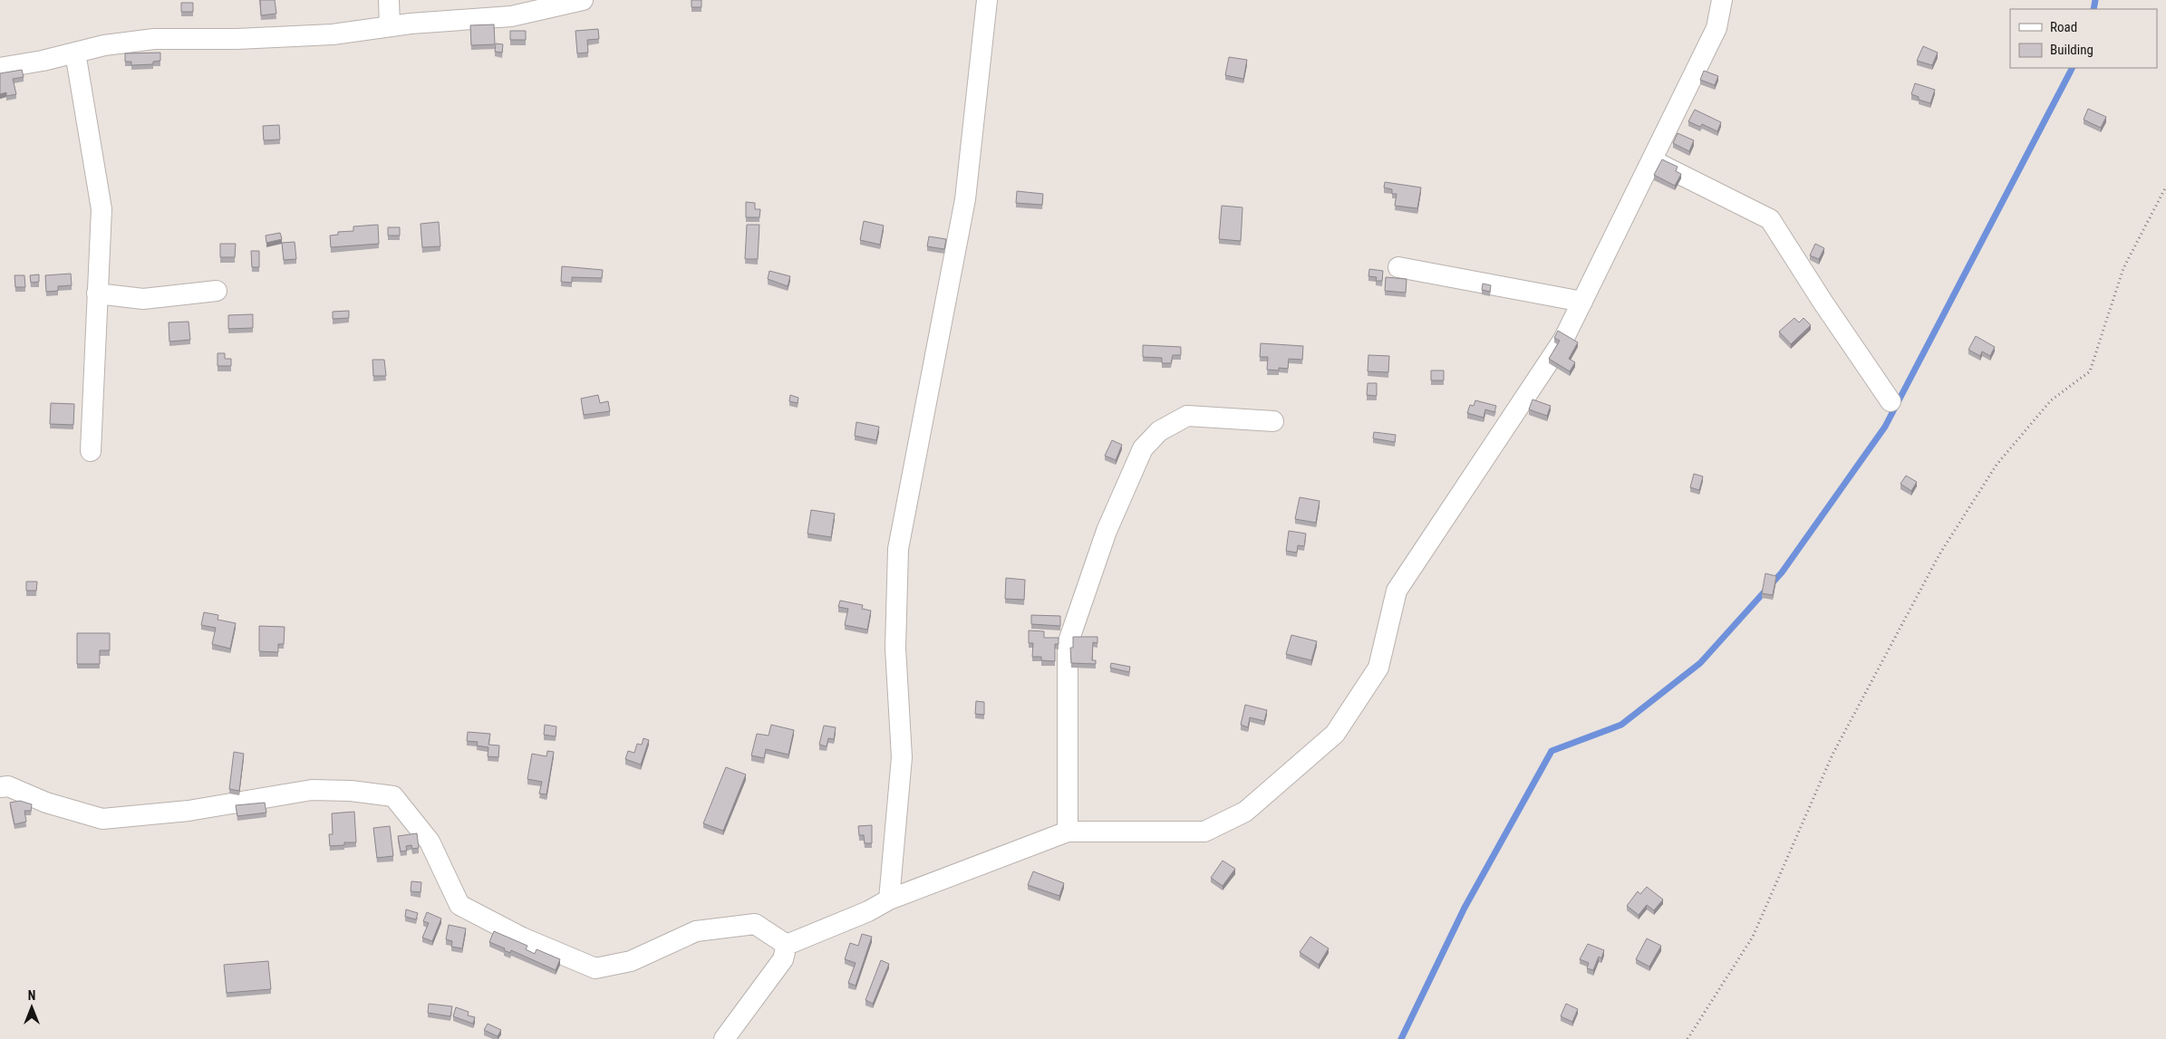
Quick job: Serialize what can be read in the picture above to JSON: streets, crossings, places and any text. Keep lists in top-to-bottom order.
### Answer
{
  "legend": ["Road", "Building"],
  "north": "top"
}
